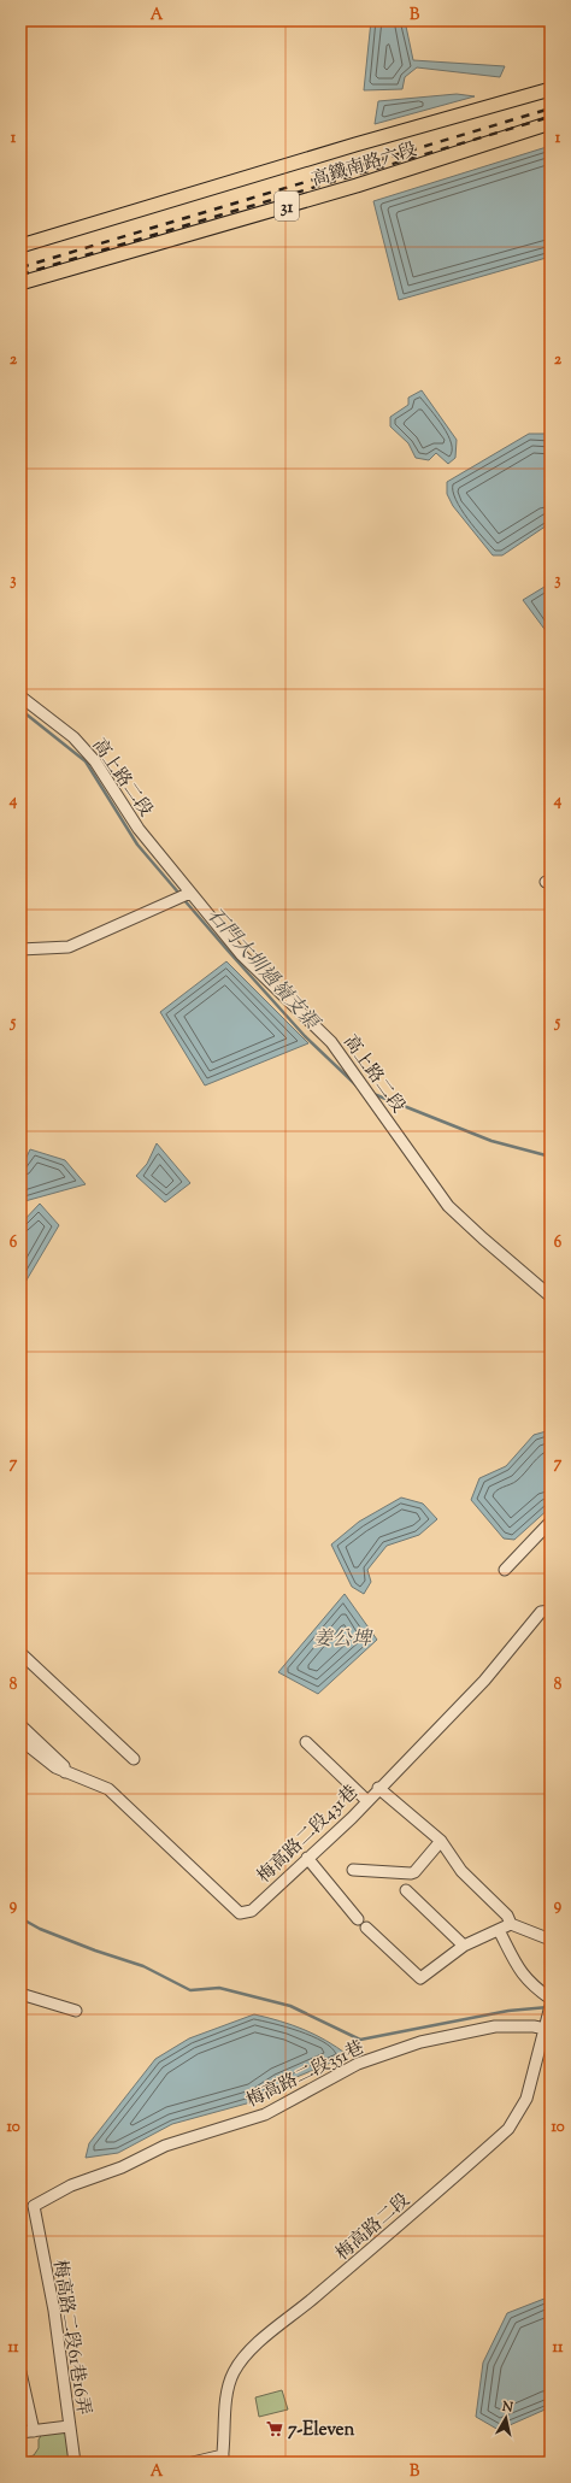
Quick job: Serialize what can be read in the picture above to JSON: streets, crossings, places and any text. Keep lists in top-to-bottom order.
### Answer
{
  "streets": {
    "main road": ["高鐵南路六段", "31"],
    "street": [
      "高上路二段",
      "梅高路二段431巷",
      "梅高路二段351巷",
      "梅高路二段",
      "梅高路二段61巷16弄"
    ]
  },
  "crossings": [
    ["梅高路二段351巷", "梅高路二段"],
    ["梅高路二段351巷", "梅高路二段61巷16弄"]
  ],
  "water": ["石門大圳過嶺支渠", "姜公埤"],
  "places": {
    "supermarket": ["7-Eleven"]
  },
  "north": "top",
  "grid": {
    "columns": ["A", "B"],
    "rows": [
      "1",
      "2",
      "3",
      "4",
      "5",
      "6",
      "7",
      "8",
      "9",
      "10",
      "11"
    ]
  }
}
